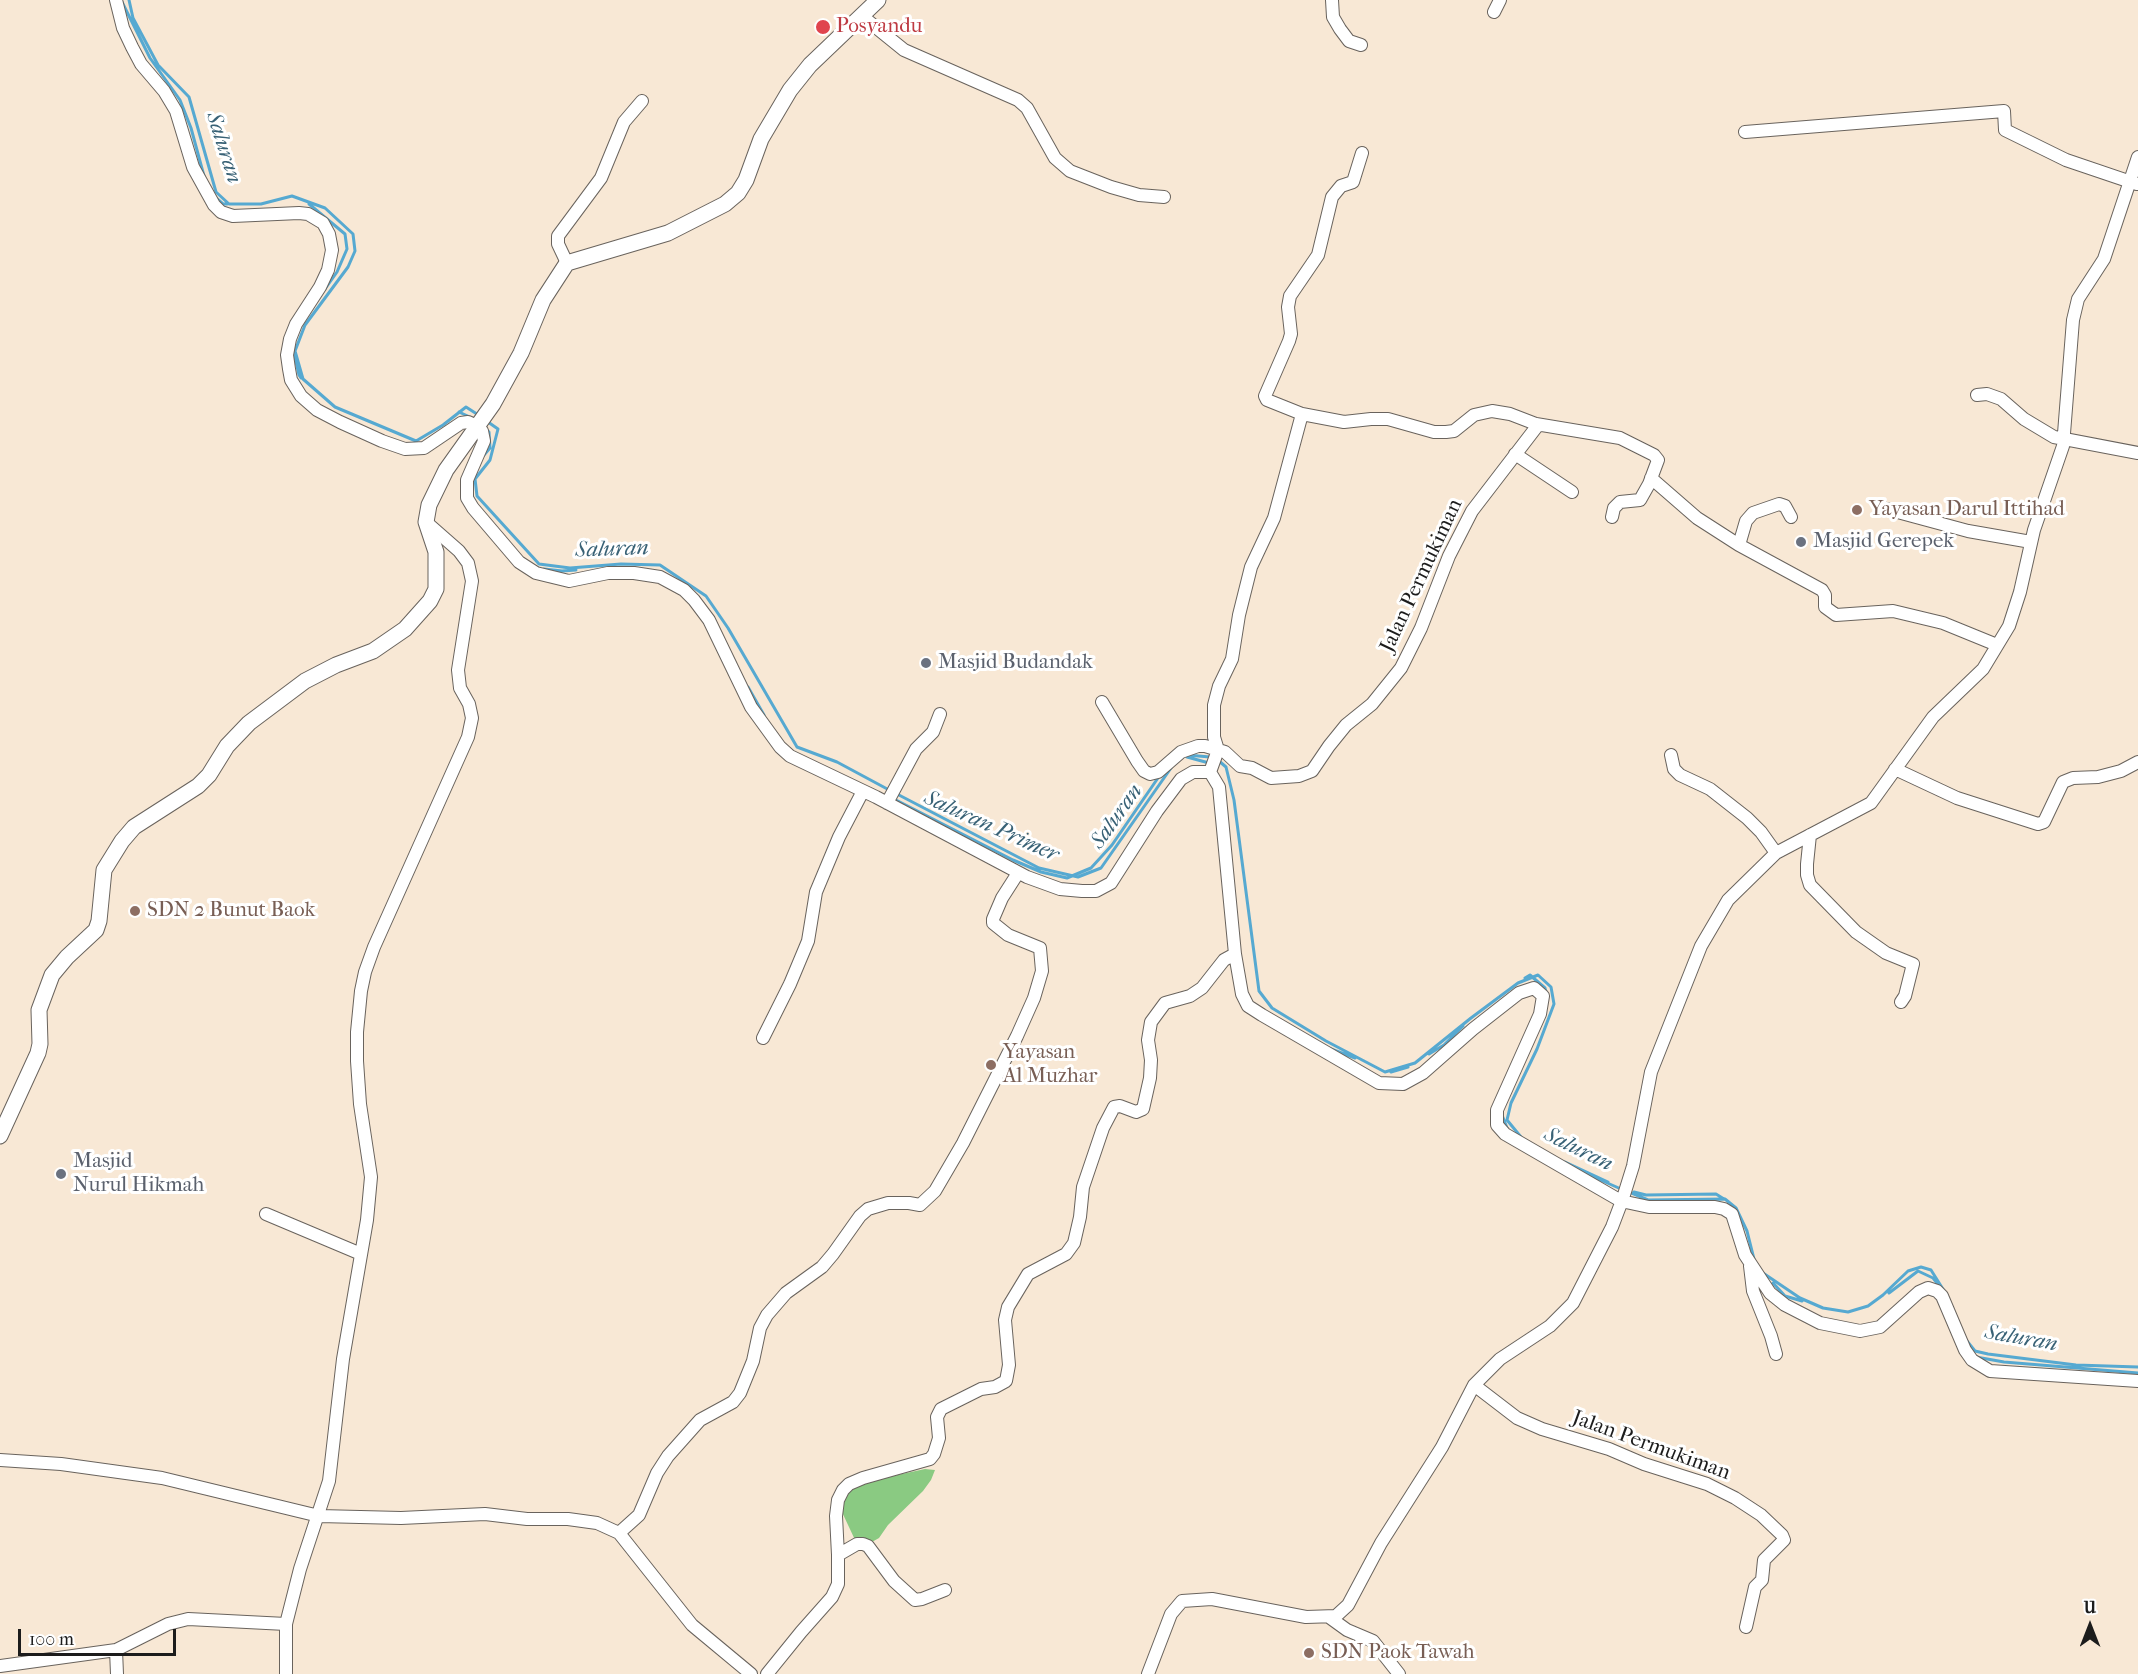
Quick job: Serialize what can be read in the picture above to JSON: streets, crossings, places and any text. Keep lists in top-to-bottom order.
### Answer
{
  "streets": {
    "street": ["Jalan Permukiman"]
  },
  "water": ["Saluran", "Saluran Primer"],
  "places": [
    "Posyandu",
    "Yayasan Darul Ittihad",
    "Masjid Gerepek",
    "Masjid Budandak",
    "SDN 2 Bunut Baok",
    "Yayasan Al Muzhar",
    "Masjid Nurul Hikmah",
    "SDN Paok Tawah"
  ],
  "scale_bar": "100 m",
  "north": "top"
}
